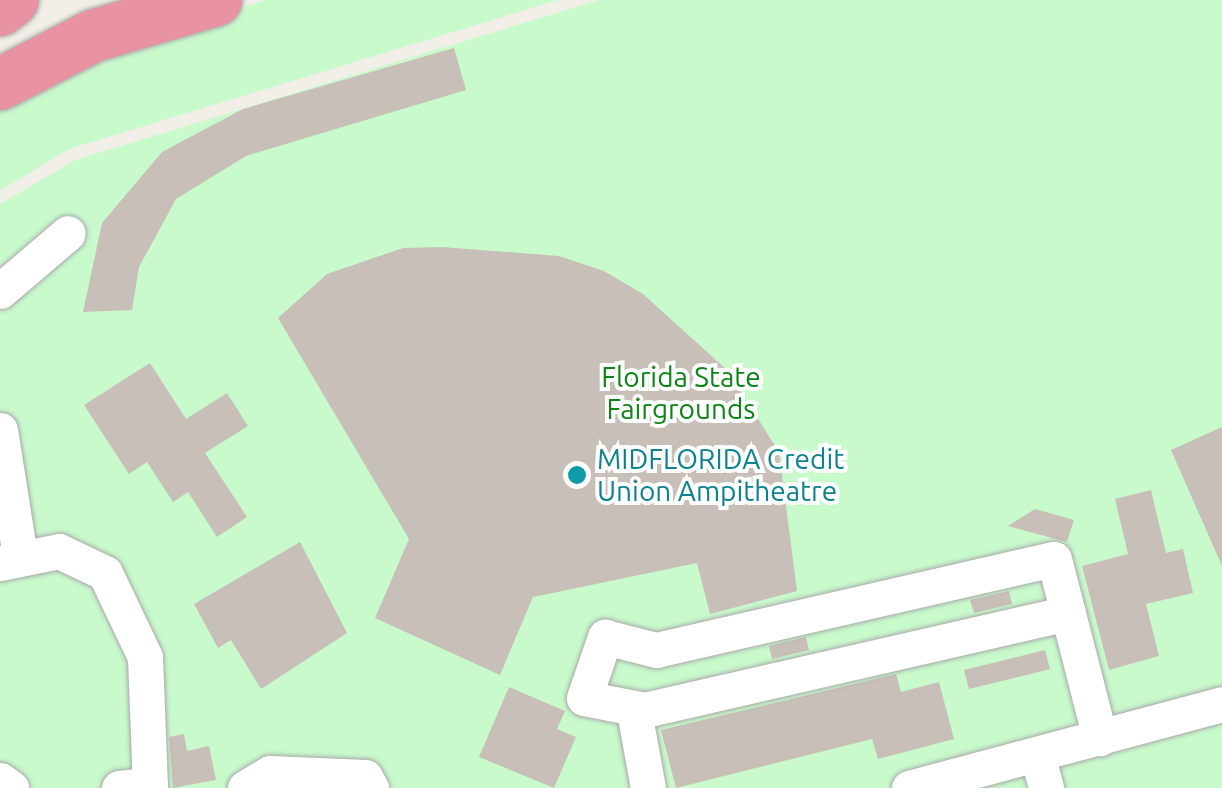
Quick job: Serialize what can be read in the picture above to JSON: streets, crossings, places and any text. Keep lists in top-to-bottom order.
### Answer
{
  "parks": ["Florida State Fairgrounds"],
  "places": ["MIDFLORIDA Credit Union Ampitheatre"]
}
